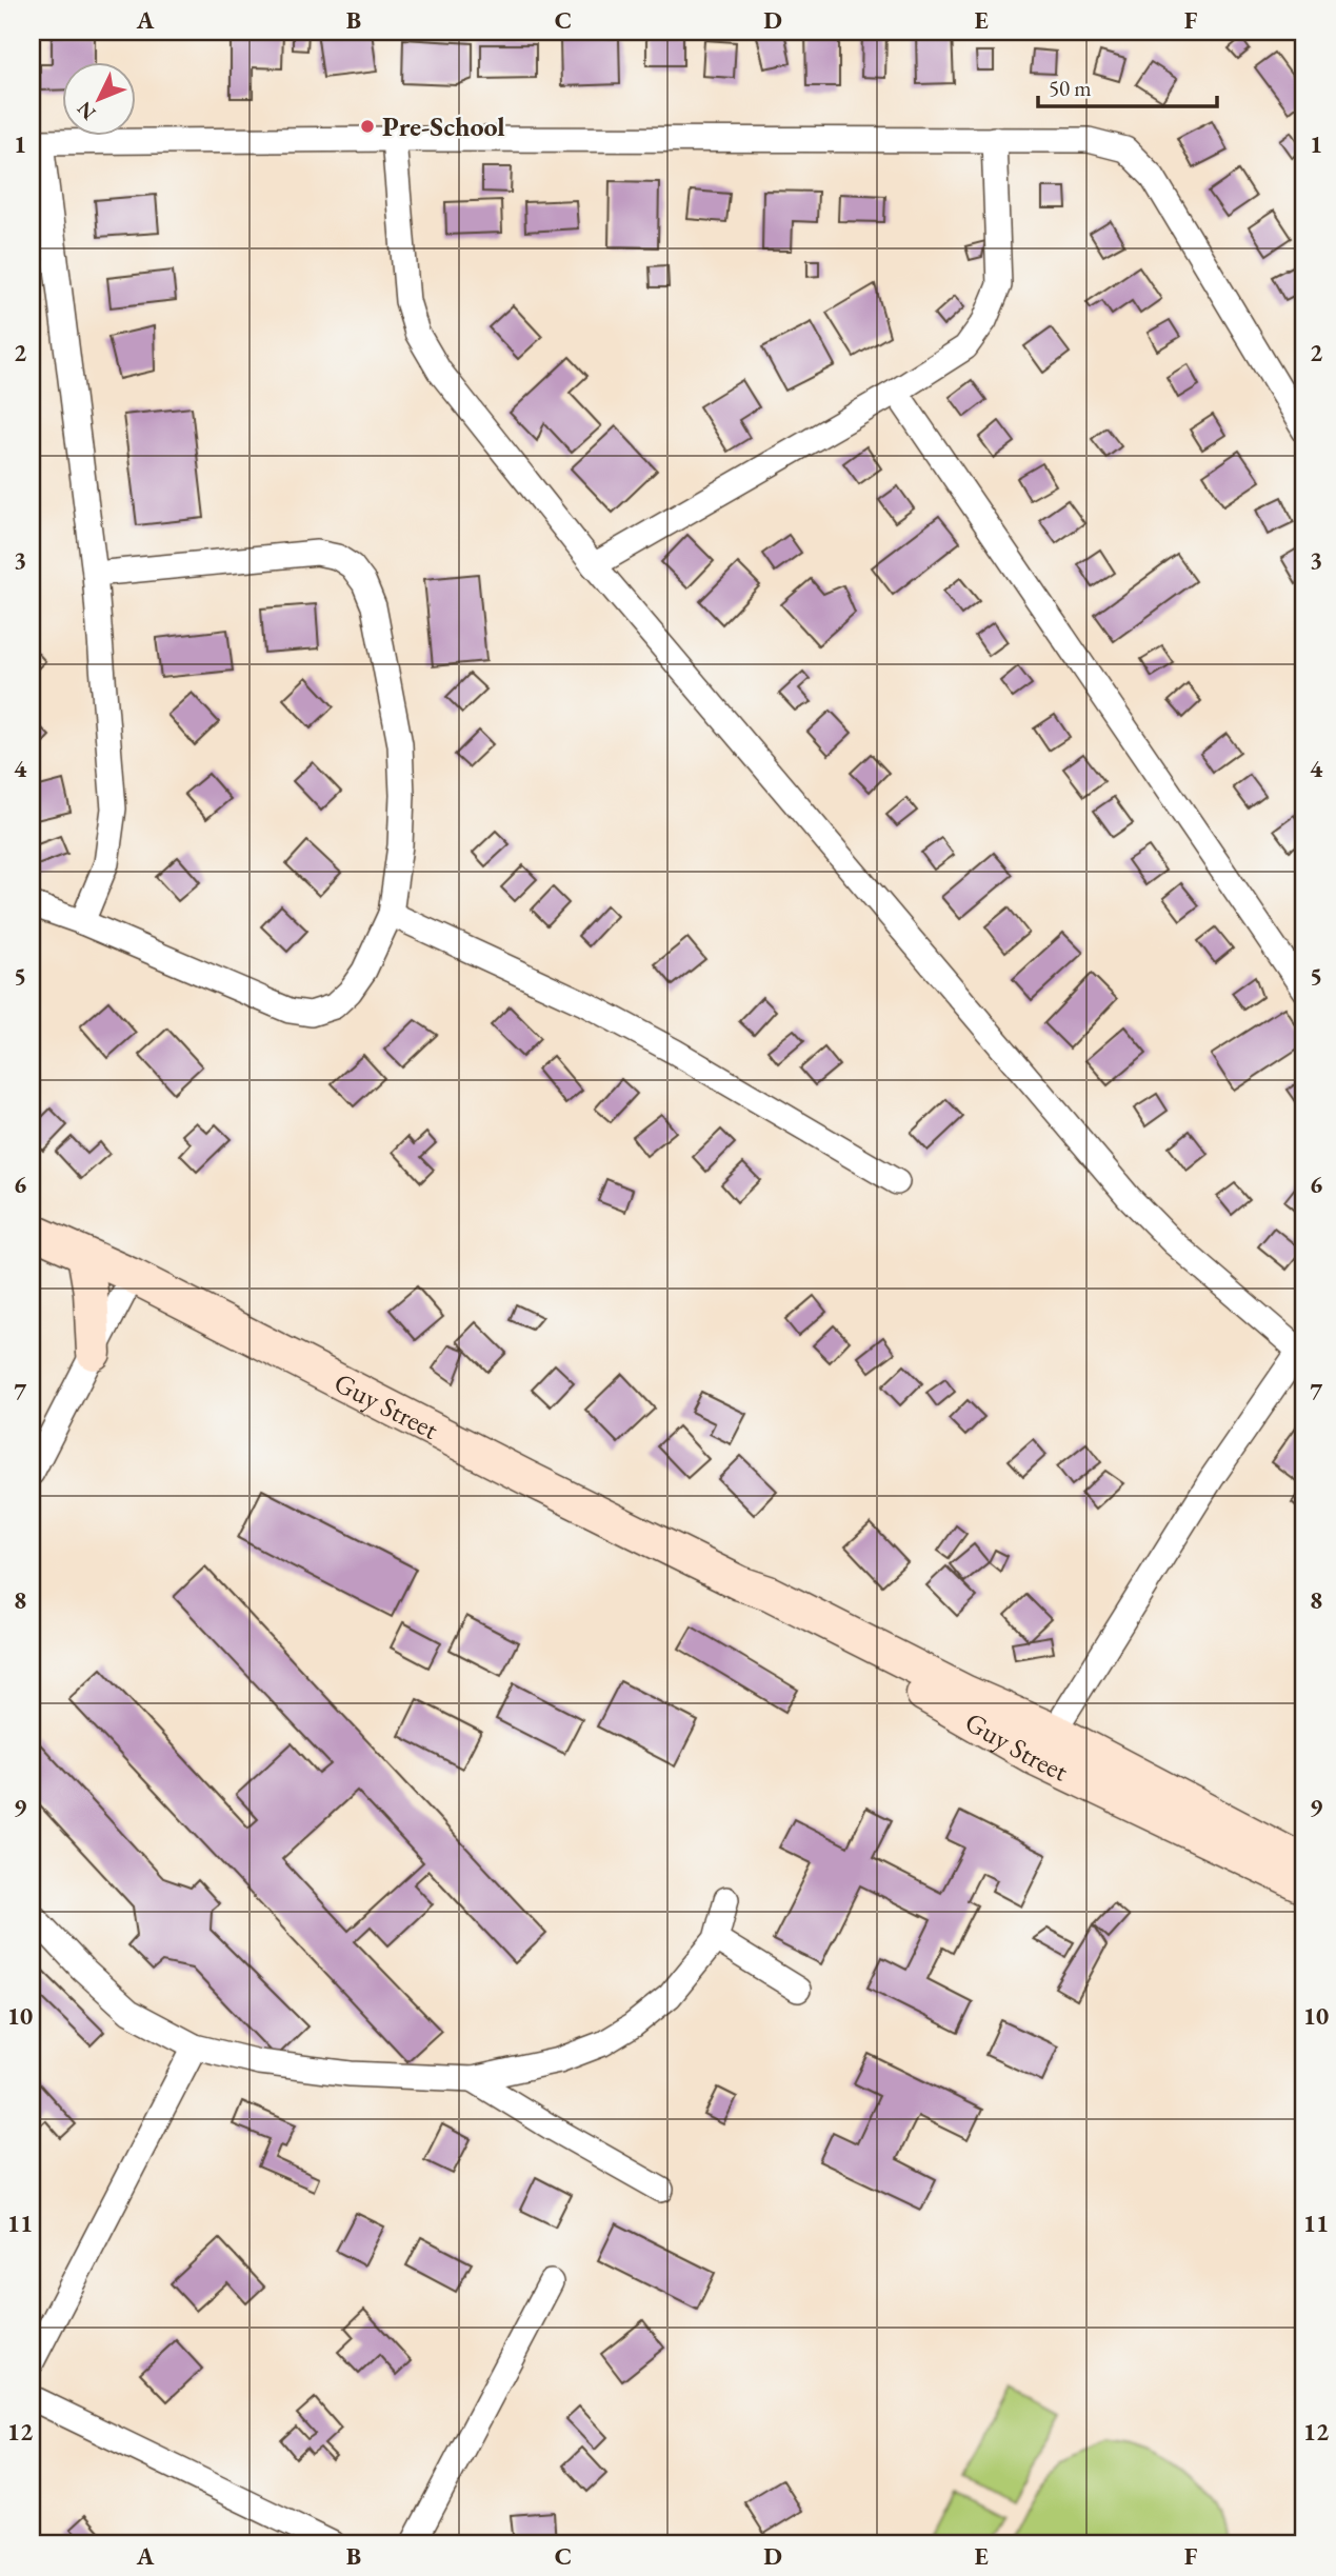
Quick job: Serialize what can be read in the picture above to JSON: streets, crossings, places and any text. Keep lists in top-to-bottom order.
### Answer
{
  "streets": {
    "street": ["Guy Street"]
  },
  "places": ["Pre-School"],
  "scale_bar": "50 m",
  "north": "bottom left",
  "grid": {
    "columns": [
      "A",
      "B",
      "C",
      "D",
      "E",
      "F"
    ],
    "rows": [
      "1",
      "2",
      "3",
      "4",
      "5",
      "6",
      "7",
      "8",
      "9",
      "10",
      "11",
      "12"
    ]
  }
}
